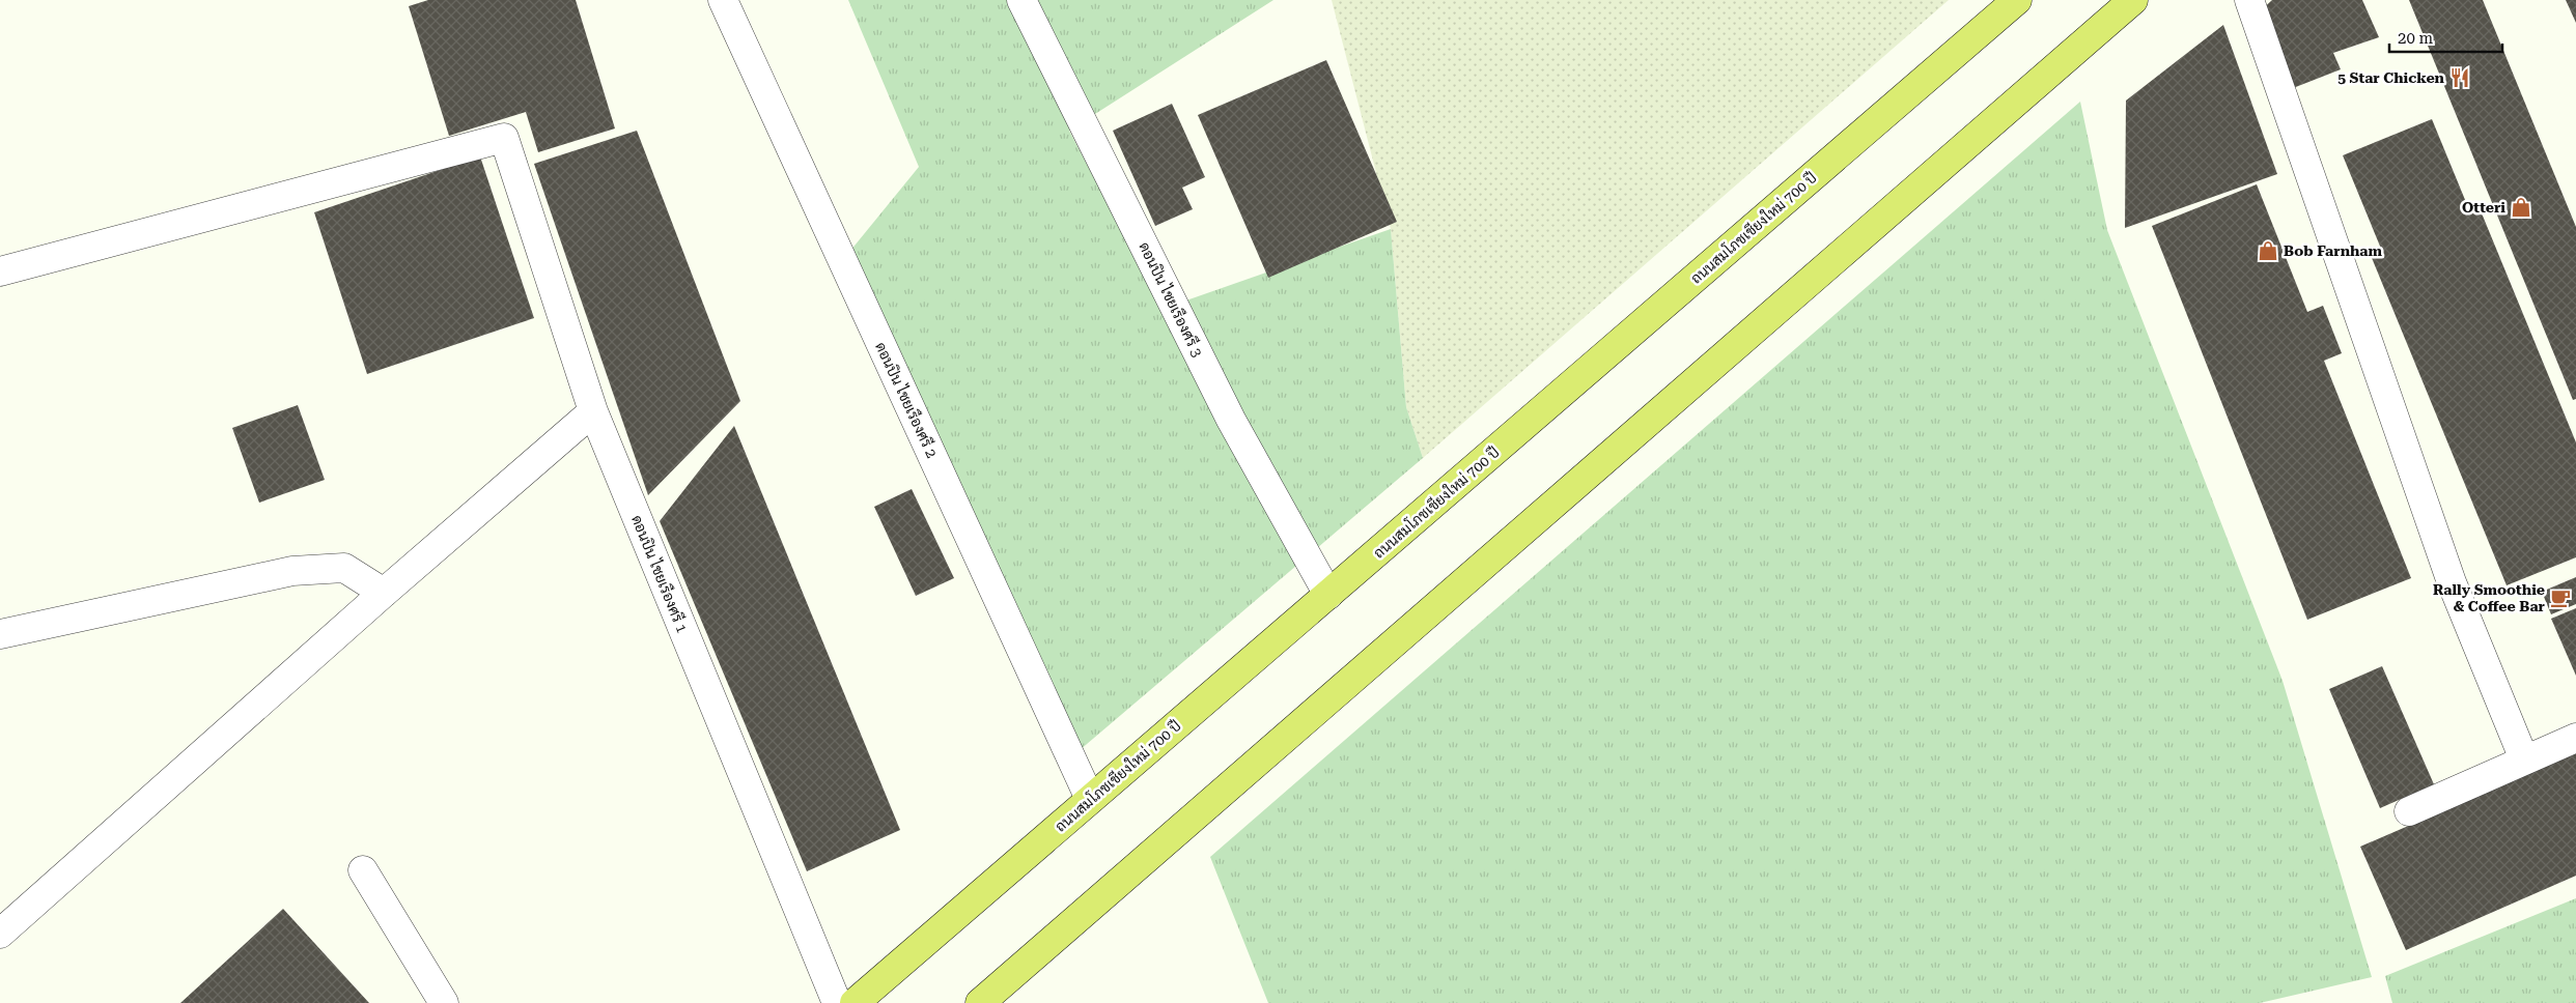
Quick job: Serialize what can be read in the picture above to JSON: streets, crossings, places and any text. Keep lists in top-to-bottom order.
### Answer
{
  "streets": {
    "main road": ["ถนนสมโภชเชียงใหม่ 700 ปี"],
    "street": ["ดอนปิน ไชยเรืองศรี 3", "ดอนปิน ไชยเรืองศรี 2", "ดอนปิน ไชยเรืองศรี 1"]
  },
  "crossings": [
    ["ถนนสมโภชเชียงใหม่ 700 ปี", "ดอนปิน ไชยเรืองศรี 3"],
    ["ถนนสมโภชเชียงใหม่ 700 ปี", "ดอนปิน ไชยเรืองศรี 2"]
  ],
  "places": {
    "restaurant": ["5 Star Chicken"],
    "shop": ["Otteri", "Bob Farnham"],
    "cafe": ["Rally Smoothie & Coffee Bar"]
  },
  "scale_bar": "20 m"
}
